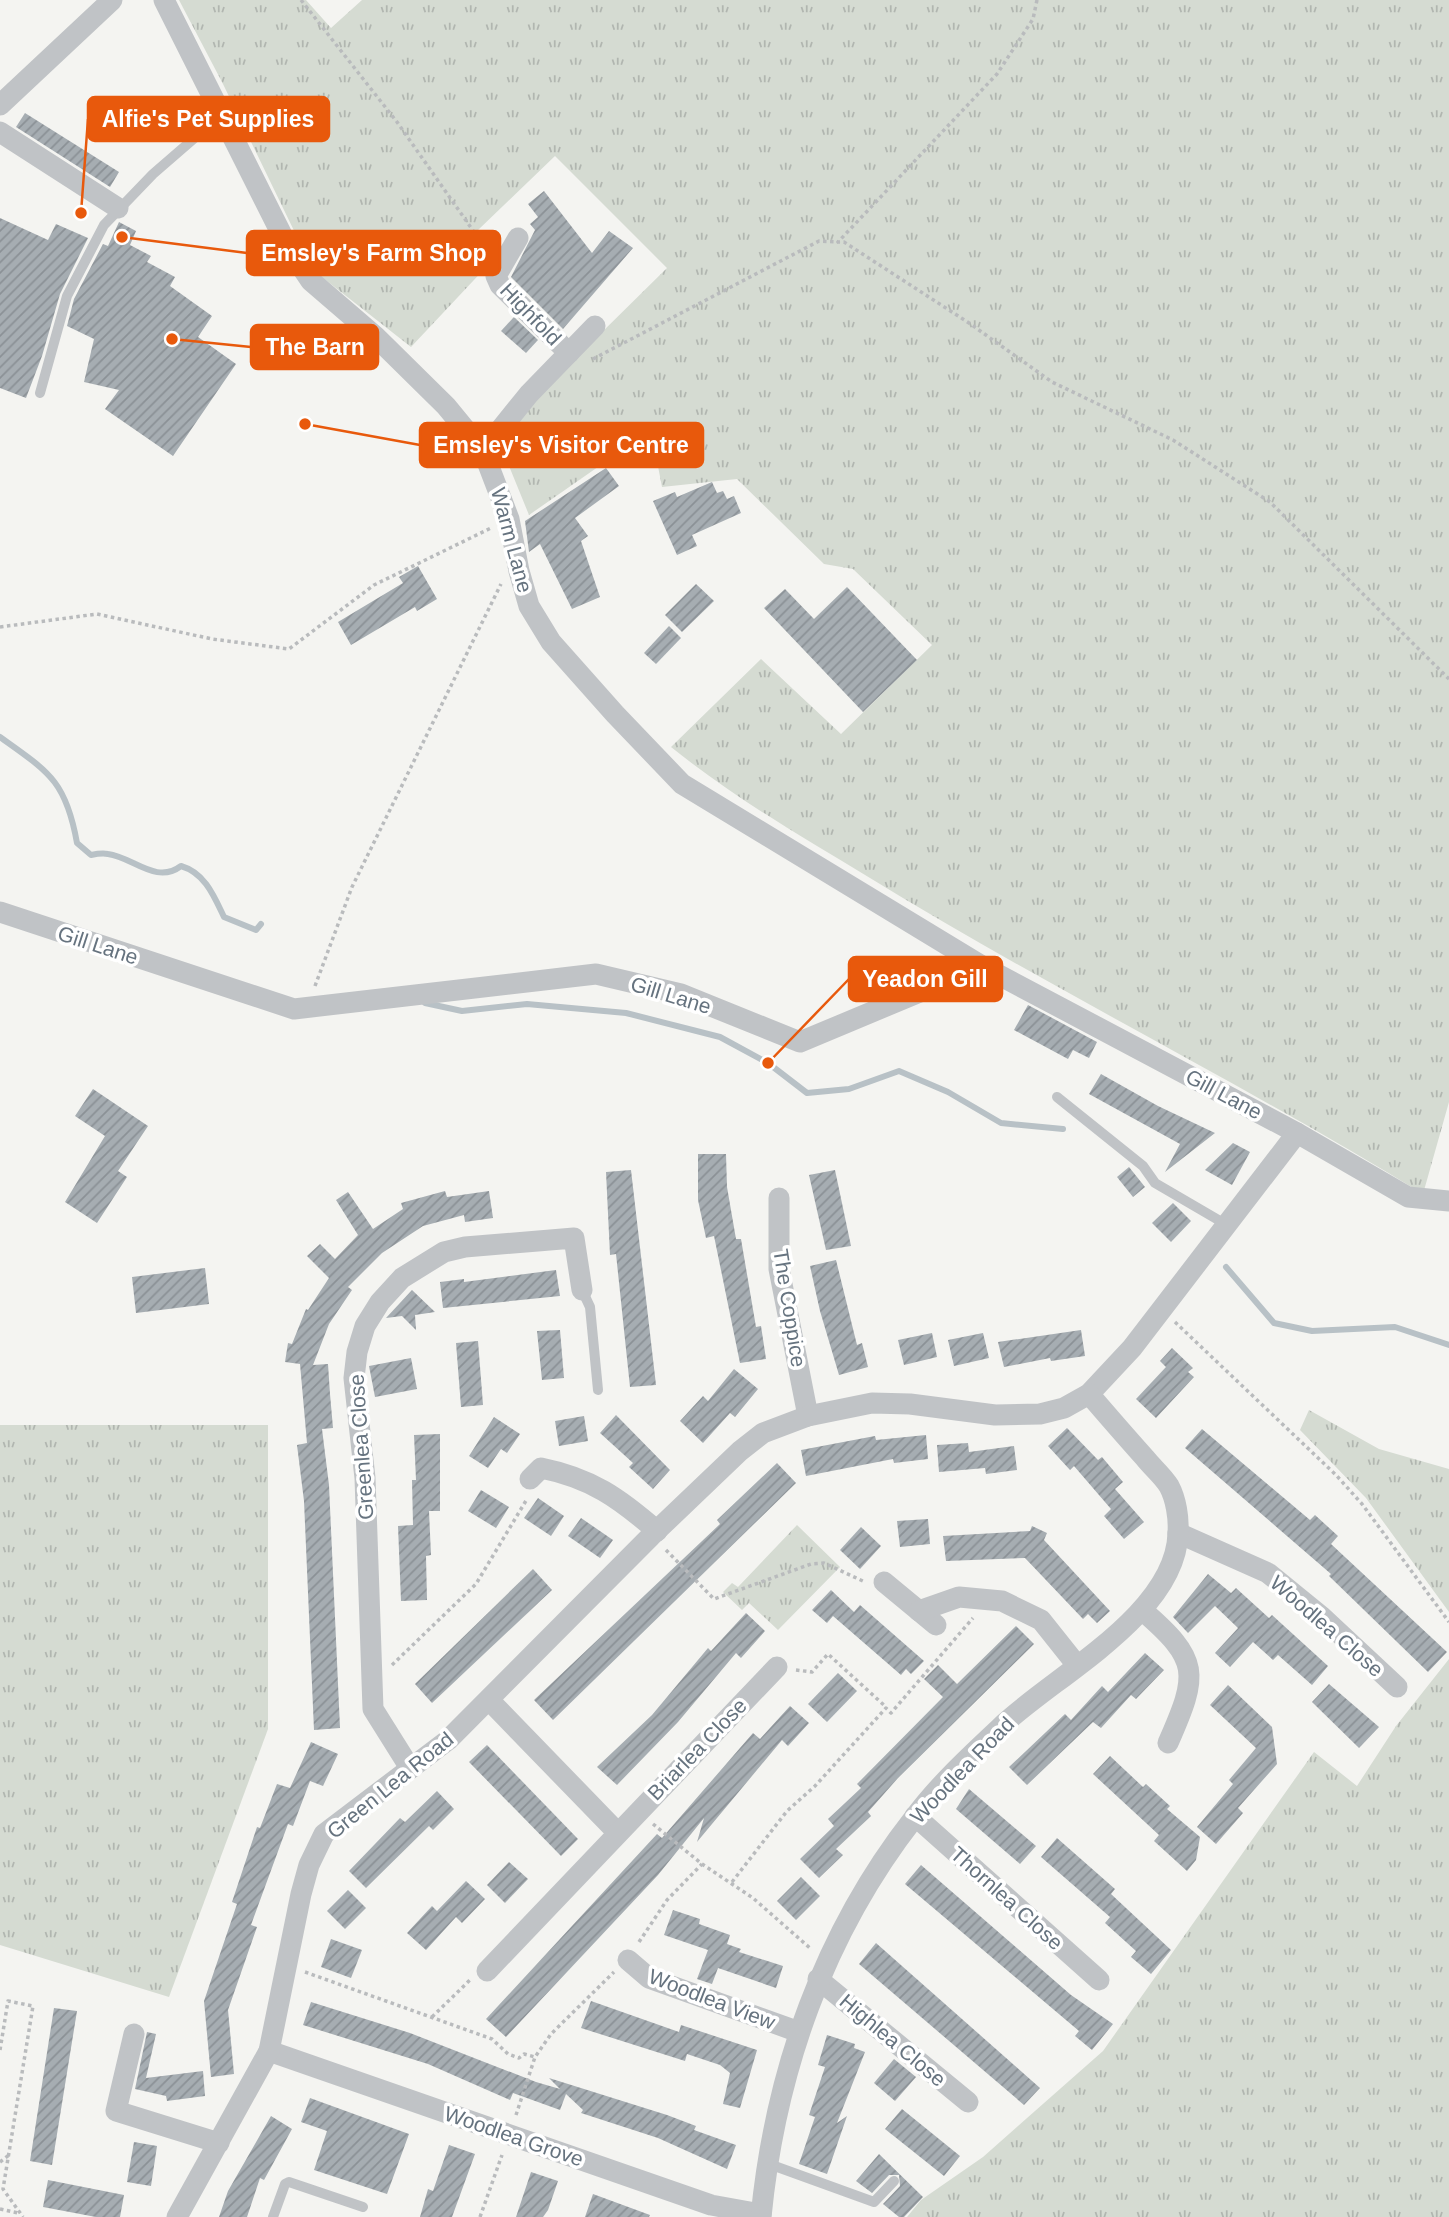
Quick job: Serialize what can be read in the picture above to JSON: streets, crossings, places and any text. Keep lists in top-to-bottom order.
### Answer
{
  "streets": {
    "street": [
      "Highfold",
      "Warm Lane",
      "Gill Lane",
      "The Coppice",
      "Greenlea Close",
      "Woodlea Close",
      "Briarlea Close",
      "Woodlea Road",
      "Green Lea Road",
      "Thornlea Close",
      "Woodlea View",
      "Highlea Close",
      "Woodlea Grove"
    ]
  },
  "crossings": [
    ["Highfold", "Warm Lane"],
    ["Warm Lane", "Gill Lane"],
    ["The Coppice", "Green Lea Road"],
    ["Greenlea Close", "Green Lea Road"],
    ["Woodlea Close", "Woodlea Road"],
    ["Woodlea Road", "Green Lea Road"],
    ["Woodlea Road", "Thornlea Close"],
    ["Woodlea Road", "Woodlea View"],
    ["Woodlea Road", "Highlea Close"],
    ["Woodlea Road", "Woodlea Grove"],
    ["Green Lea Road", "Woodlea Grove"]
  ],
  "places": [
    "Alfie's Pet Supplies",
    "Emsley's Farm Shop",
    "The Barn",
    "Emsley's Visitor Centre",
    "Yeadon Gill"
  ]
}
